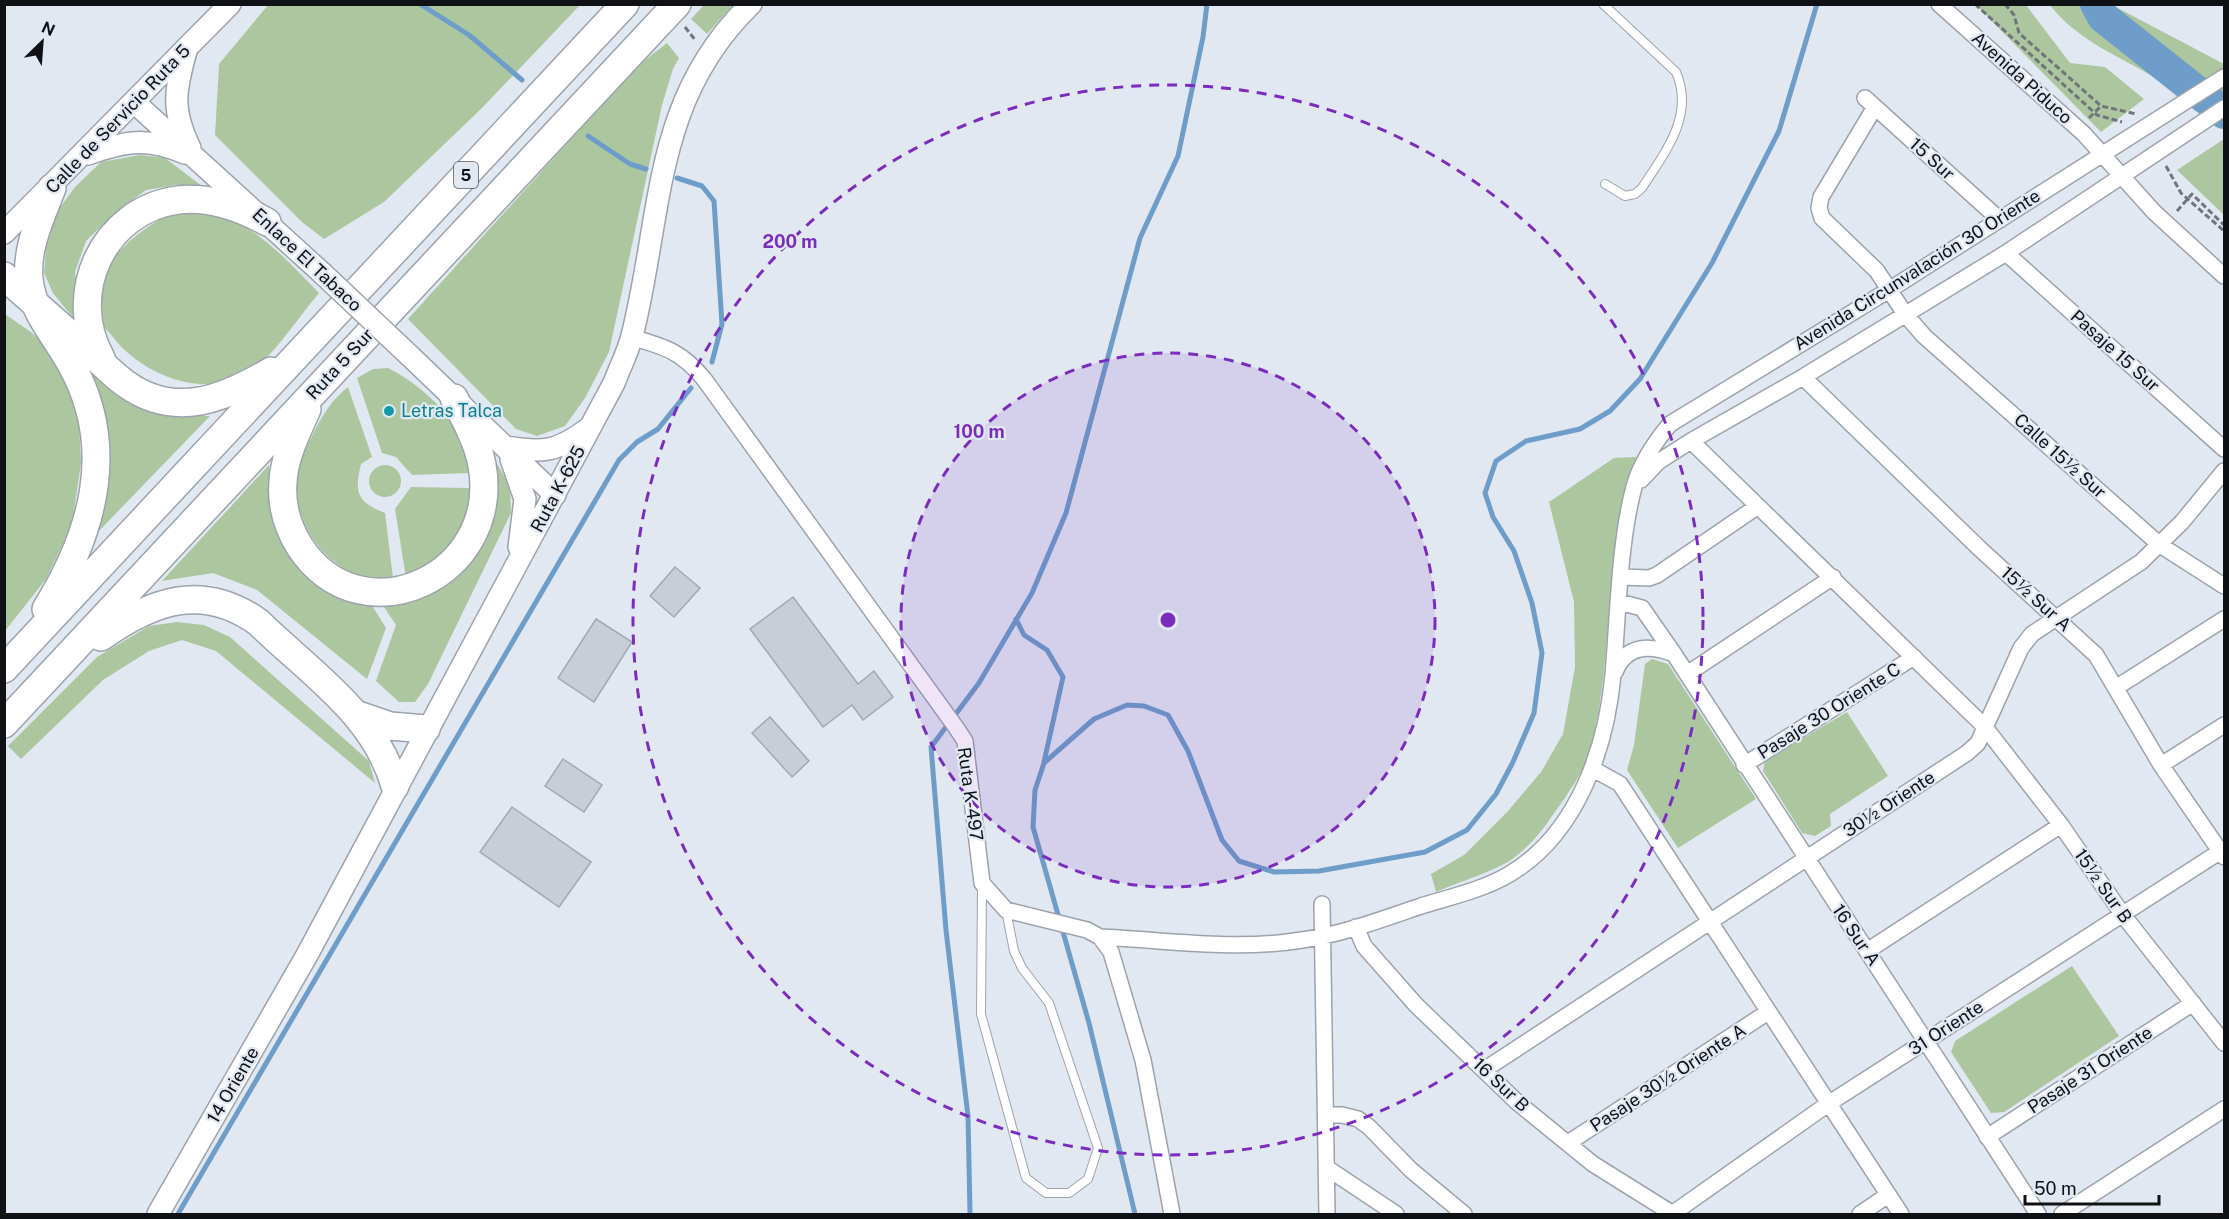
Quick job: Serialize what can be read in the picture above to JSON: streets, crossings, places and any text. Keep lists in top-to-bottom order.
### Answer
{
  "streets": {
    "highway": ["5", "Ruta 5 Sur"],
    "main road": [
      "Calle de Servicio Ruta 5",
      "Enlace El Tabaco",
      "Ruta K-625",
      "14 Oriente"
    ],
    "street": [
      "Avenida Piduco",
      "15 Sur",
      "Avenida Circunvalación 30 Oriente",
      "Pasaje 15 Sur",
      "Calle 15½ Sur",
      "15½ Sur A",
      "Pasaje 30 Oriente C",
      "Ruta K-497",
      "30½ Oriente",
      "15½ Sur B",
      "16 Sur A",
      "31 Oriente",
      "Pasaje 31 Oriente",
      "Pasaje 30½ Oriente A",
      "16 Sur B"
    ]
  },
  "crossings": [
    ["Avenida Piduco", "Avenida Circunvalación 30 Oriente"],
    ["Calle de Servicio Ruta 5", "Enlace El Tabaco"],
    ["15 Sur", "Avenida Circunvalación 30 Oriente"],
    ["15 Sur", "Calle 15½ Sur"],
    ["Enlace El Tabaco", "Ruta K-625"],
    ["Avenida Circunvalación 30 Oriente", "Pasaje 15 Sur"],
    ["Avenida Circunvalación 30 Oriente", "Calle 15½ Sur"],
    ["Avenida Circunvalación 30 Oriente", "15½ Sur A"],
    ["Avenida Circunvalación 30 Oriente", "16 Sur A"],
    ["Avenida Circunvalación 30 Oriente", "16 Sur B"],
    ["Calle 15½ Sur", "30½ Oriente"],
    ["Ruta K-625", "Ruta K-497"],
    ["Ruta K-625", "14 Oriente"],
    ["15½ Sur A", "30½ Oriente"],
    ["15½ Sur A", "31 Oriente"],
    ["Pasaje 30 Oriente C", "16 Sur A"],
    ["30½ Oriente", "15½ Sur B"],
    ["30½ Oriente", "16 Sur A"],
    ["30½ Oriente", "16 Sur B"],
    ["15½ Sur B", "31 Oriente"],
    ["15½ Sur B", "Pasaje 31 Oriente"],
    ["16 Sur A", "31 Oriente"],
    ["16 Sur A", "Pasaje 31 Oriente"],
    ["31 Oriente", "16 Sur B"],
    ["Pasaje 30½ Oriente A", "16 Sur B"]
  ],
  "places": ["Letras Talca"],
  "scale_bar": "50 m",
  "north": "top right",
  "rings": ["200 m", "100 m"]
}
